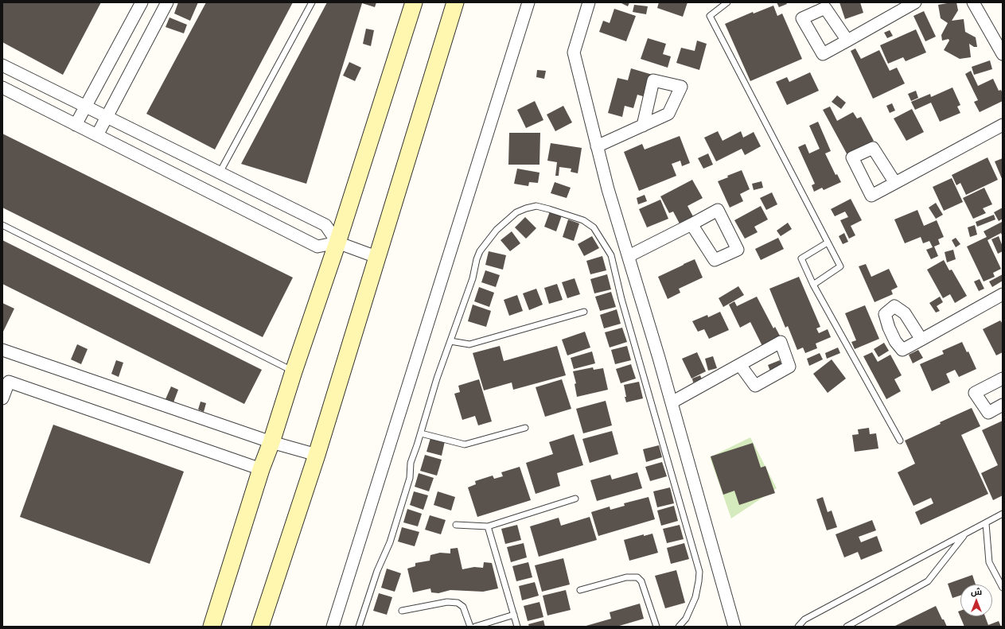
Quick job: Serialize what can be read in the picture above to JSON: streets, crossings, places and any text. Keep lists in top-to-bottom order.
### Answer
{
  "north": "top"
}
